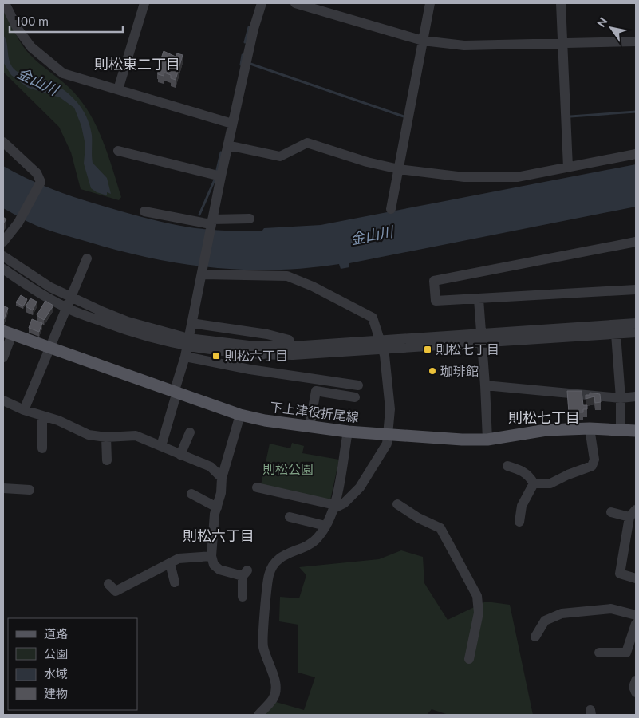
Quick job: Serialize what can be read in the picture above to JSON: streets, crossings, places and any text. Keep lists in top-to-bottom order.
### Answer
{
  "streets": {
    "main road": ["下上津役折尾線"]
  },
  "districts": ["則松東二丁目", "則松七丁目", "則松六丁目"],
  "water": ["金山川"],
  "parks": ["則松公園"],
  "places": {
    "transit": ["則松七丁目", "則松六丁目"],
    "other": ["珈琲館"]
  },
  "legend": [
    "道路",
    "公園",
    "水域",
    "建物"
  ],
  "scale_bar": "100 m",
  "north": "top left"
}
